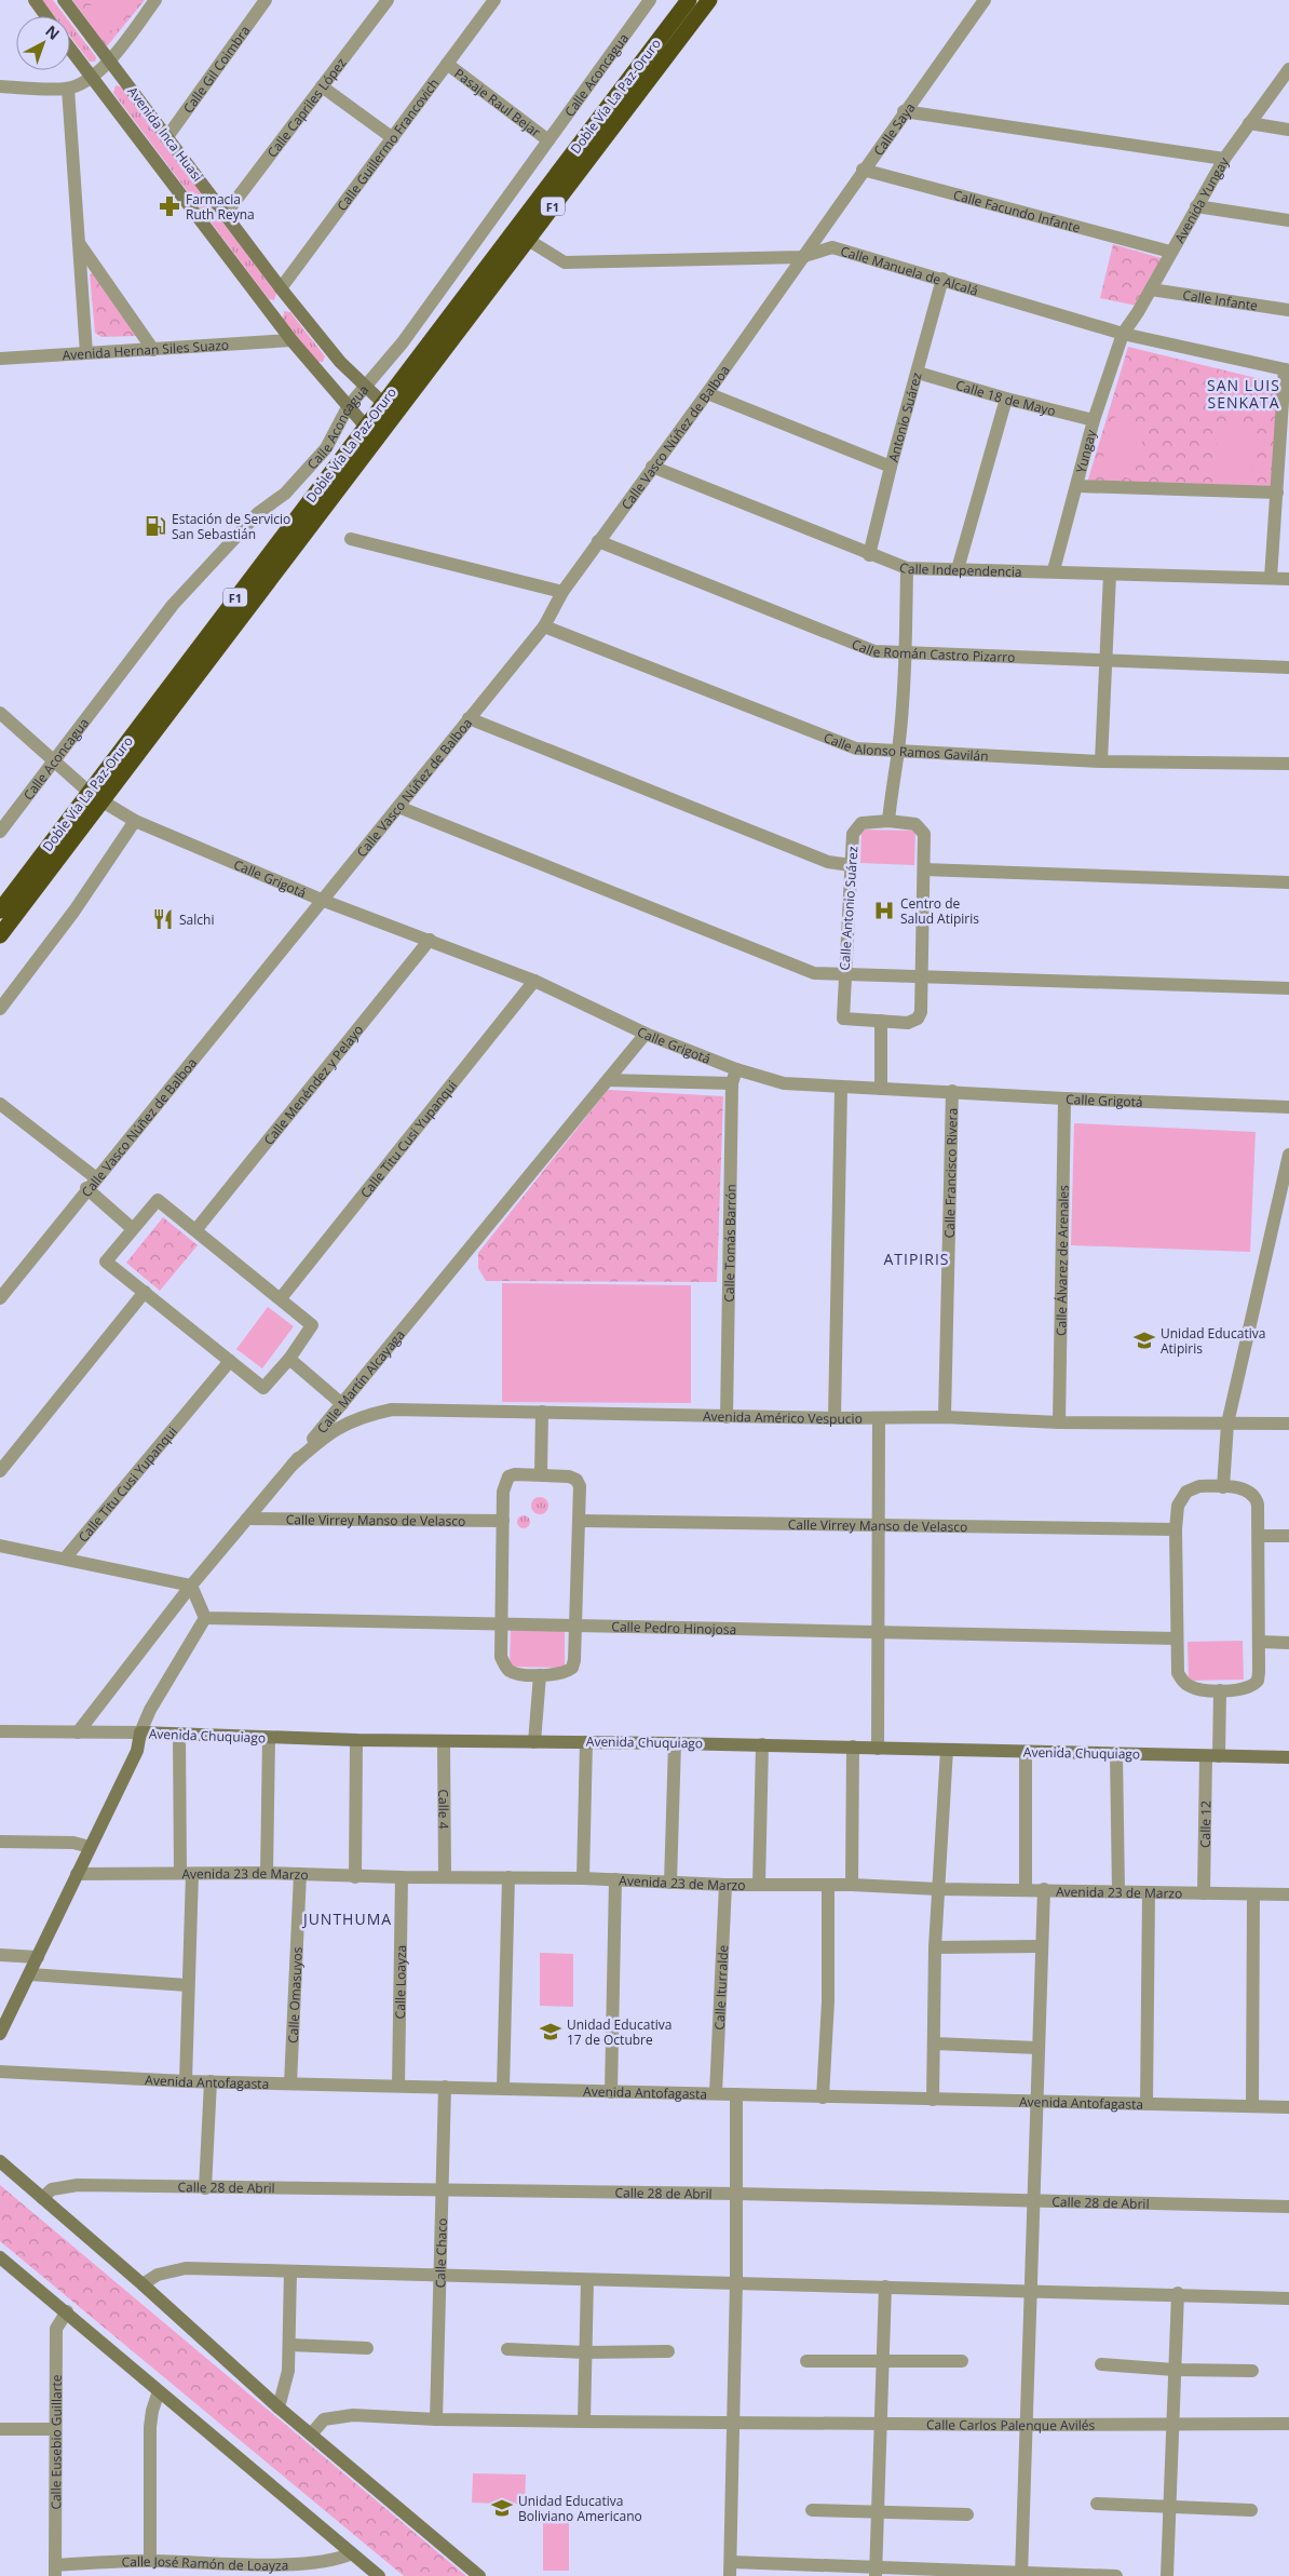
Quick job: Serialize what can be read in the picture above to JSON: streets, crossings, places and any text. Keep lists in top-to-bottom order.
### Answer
{
  "streets": {
    "highway": ["Doble Vía La Paz-Oruro", "F1"],
    "street": [
      "Calle Gil Coimbra",
      "Calle Aconcagua",
      "Pasaje Raul Bejar",
      "Calle Capriles López",
      "Calle Saya",
      "Avenida Inca Huasi",
      "Calle Guillermo Francovich",
      "Avenida Yungay",
      "Calle Facundo Infante",
      "Calle Manuela de Alcalá",
      "Calle Infante",
      "Avenida Hernan Siles Suazo",
      "Calle 18 de Mayo",
      "Antonio Suárez",
      "Calle Vasco Núñez de Balboa",
      "Yungay",
      "Calle Independencia",
      "Calle Román Castro Pizarro",
      "Calle Alonso Ramos Gavilán",
      "Calle Grigotá",
      "Calle Antonio Suárez",
      "Calle Menéndez y Pelayo",
      "Calle Titu Cusi Yupanqui",
      "Calle Francisco Rivera",
      "Calle Tomás Barrón",
      "Calle Álvarez de Arenales",
      "Calle Martín Alcayaga",
      "Avenida Américo Vespucio",
      "Calle Virrey Manso de Velasco",
      "Calle Pedro Hinojosa",
      "Avenida Chuquiago",
      "Calle 4",
      "Calle 12",
      "Avenida 23 de Marzo",
      "Calle Loayza",
      "Calle Iturralde",
      "Calle Omasuyos",
      "Avenida Antofagasta",
      "Calle 28 de Abril",
      "Calle Chaco",
      "Calle Carlos Palenque Avilés",
      "Calle Eusebio Guillarte",
      "Calle José Ramón de Loayza"
    ]
  },
  "crossings": [
    ["Calle Gil Coimbra", "Avenida Inca Huasi"],
    ["Calle Aconcagua", "Pasaje Raul Bejar"],
    ["Calle Aconcagua", "Avenida Inca Huasi"],
    ["Calle Aconcagua", "Calle Grigotá"],
    ["Doble Vía La Paz-Oruro", "Avenida Inca Huasi"],
    ["Doble Vía La Paz-Oruro", "Calle Manuela de Alcalá"],
    ["Doble Vía La Paz-Oruro", "Calle Grigotá"],
    ["Pasaje Raul Bejar", "Calle Guillermo Francovich"],
    ["Calle Capriles López", "Avenida Inca Huasi"],
    ["Calle Saya", "Calle Facundo Infante"],
    ["Calle Saya", "Calle Manuela de Alcalá"],
    ["Calle Saya", "Calle Vasco Núñez de Balboa"],
    ["Avenida Inca Huasi", "Calle Guillermo Francovich"],
    ["Avenida Inca Huasi", "Avenida Hernan Siles Suazo"],
    ["Avenida Yungay", "Calle Facundo Infante"],
    ["Avenida Yungay", "Calle Manuela de Alcalá"],
    ["Avenida Yungay", "Calle Infante"],
    ["Avenida Yungay", "Yungay"],
    ["Calle Manuela de Alcalá", "Antonio Suárez"],
    ["Calle Manuela de Alcalá", "Calle Vasco Núñez de Balboa"],
    ["Calle Manuela de Alcalá", "Yungay"],
    ["Calle 18 de Mayo", "Antonio Suárez"],
    ["Calle 18 de Mayo", "Yungay"],
    ["Antonio Suárez", "Calle Independencia"],
    ["Calle Vasco Núñez de Balboa", "Calle Independencia"],
    ["Calle Vasco Núñez de Balboa", "Calle Román Castro Pizarro"],
    ["Calle Vasco Núñez de Balboa", "Calle Alonso Ramos Gavilán"],
    ["Calle Vasco Núñez de Balboa", "Calle Grigotá"],
    ["Yungay", "Calle Independencia"],
    ["Calle Grigotá", "Calle Menéndez y Pelayo"],
    ["Calle Grigotá", "Calle Titu Cusi Yupanqui"],
    ["Calle Grigotá", "Calle Francisco Rivera"],
    ["Calle Grigotá", "Calle Tomás Barrón"],
    ["Calle Grigotá", "Calle Álvarez de Arenales"],
    ["Calle Grigotá", "Calle Martín Alcayaga"],
    ["Calle Francisco Rivera", "Avenida Américo Vespucio"],
    ["Calle Tomás Barrón", "Avenida Américo Vespucio"],
    ["Calle Álvarez de Arenales", "Avenida Américo Vespucio"],
    ["Calle Martín Alcayaga", "Avenida Américo Vespucio"],
    ["Calle Martín Alcayaga", "Calle Virrey Manso de Velasco"],
    ["Calle Martín Alcayaga", "Avenida Chuquiago"],
    ["Avenida Chuquiago", "Calle 4"],
    ["Avenida Chuquiago", "Calle 12"],
    ["Calle 4", "Avenida 23 de Marzo"],
    ["Calle 12", "Avenida 23 de Marzo"],
    ["Avenida 23 de Marzo", "Calle Loayza"],
    ["Avenida 23 de Marzo", "Calle Iturralde"],
    ["Avenida 23 de Marzo", "Calle Omasuyos"],
    ["Calle Loayza", "Avenida Antofagasta"],
    ["Calle Iturralde", "Avenida Antofagasta"],
    ["Calle Omasuyos", "Avenida Antofagasta"],
    ["Avenida Antofagasta", "Calle Chaco"],
    ["Calle 28 de Abril", "Calle Chaco"],
    ["Calle Chaco", "Calle Carlos Palenque Avilés"],
    ["Calle Eusebio Guillarte", "Calle José Ramón de Loayza"]
  ],
  "districts": ["SAN LUIS SENKATA", "ATIPIRIS", "JUNTHUMA"],
  "places": {
    "pharmacy": ["Farmacia Ruth Reyna"],
    "fuel station": ["Estación de Servicio San Sebastián"],
    "hospital": ["Centro de Salud Atipiris"],
    "restaurant": ["Salchi"],
    "school or university": ["Unidad Educativa Atipiris", "Unidad Educativa 17 de Octubre", "Unidad Educativa Boliviano Americano"]
  },
  "north": "top right"
}
